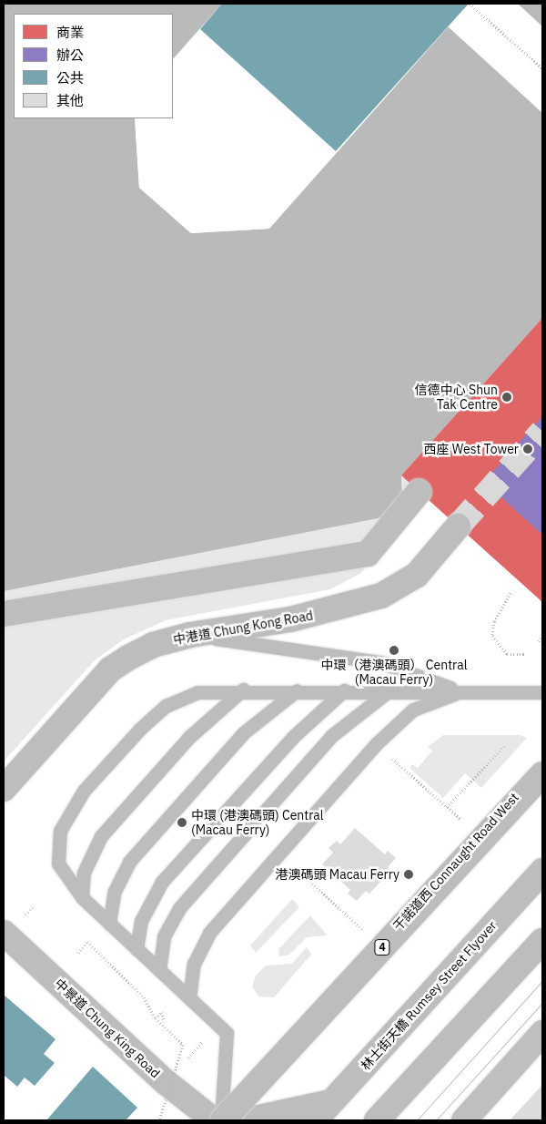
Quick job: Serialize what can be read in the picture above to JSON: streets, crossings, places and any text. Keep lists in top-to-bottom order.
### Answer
{
  "streets": {
    "main road": [
      "中港道 Chung Kong Road",
      "干諾道西 Connaught Road West",
      "4",
      "林士街天橋 Rumsey Street Flyover",
      "中景道 Chung King Road"
    ]
  },
  "crossings": [
    ["干諾道西 Connaught Road West", "4"]
  ],
  "places": [
    "信德中心 Shun Tak Centre",
    "西座 West Tower",
    "中環（港澳碼頭） Central (Macau Ferry)",
    "中環 (港澳碼頭) Central (Macau Ferry)",
    "港澳碼頭 Macau Ferry"
  ],
  "legend": [
    "商業",
    "辦公",
    "公共",
    "其他"
  ]
}
